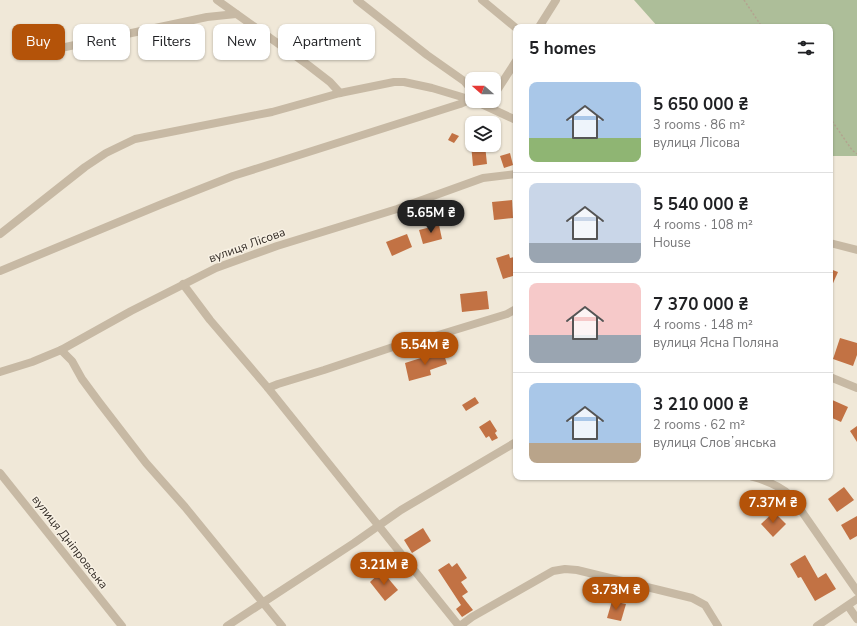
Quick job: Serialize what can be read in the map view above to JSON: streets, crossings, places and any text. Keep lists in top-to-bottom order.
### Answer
{
  "streets": {
    "street": ["вулиця Лісова", "вулиця Дніпровська"]
  },
  "north": "left",
  "page": {
    "chip": [
      "Buy",
      "Rent",
      "Filters",
      "New",
      "Apartment"
    ],
    "heading": "5 homes",
    "list": [
      {
        "name": "5 650 000 ₴",
        "note": "3 rooms · 86 m² · вулиця Лісова"
      },
      {
        "name": "5 540 000 ₴",
        "note": "4 rooms · 108 m² · House"
      },
      {
        "name": "7 370 000 ₴",
        "note": "4 rooms · 148 m² · вулиця Ясна Поляна"
      },
      {
        "name": "3 210 000 ₴",
        "note": "2 rooms · 62 m² · вулиця Словʼянська"
      }
    ],
    "price": [
      "5.65M ₴",
      "5.54M ₴",
      "7.37M ₴",
      "3.21M ₴",
      "3.73M ₴"
    ]
  }
}
